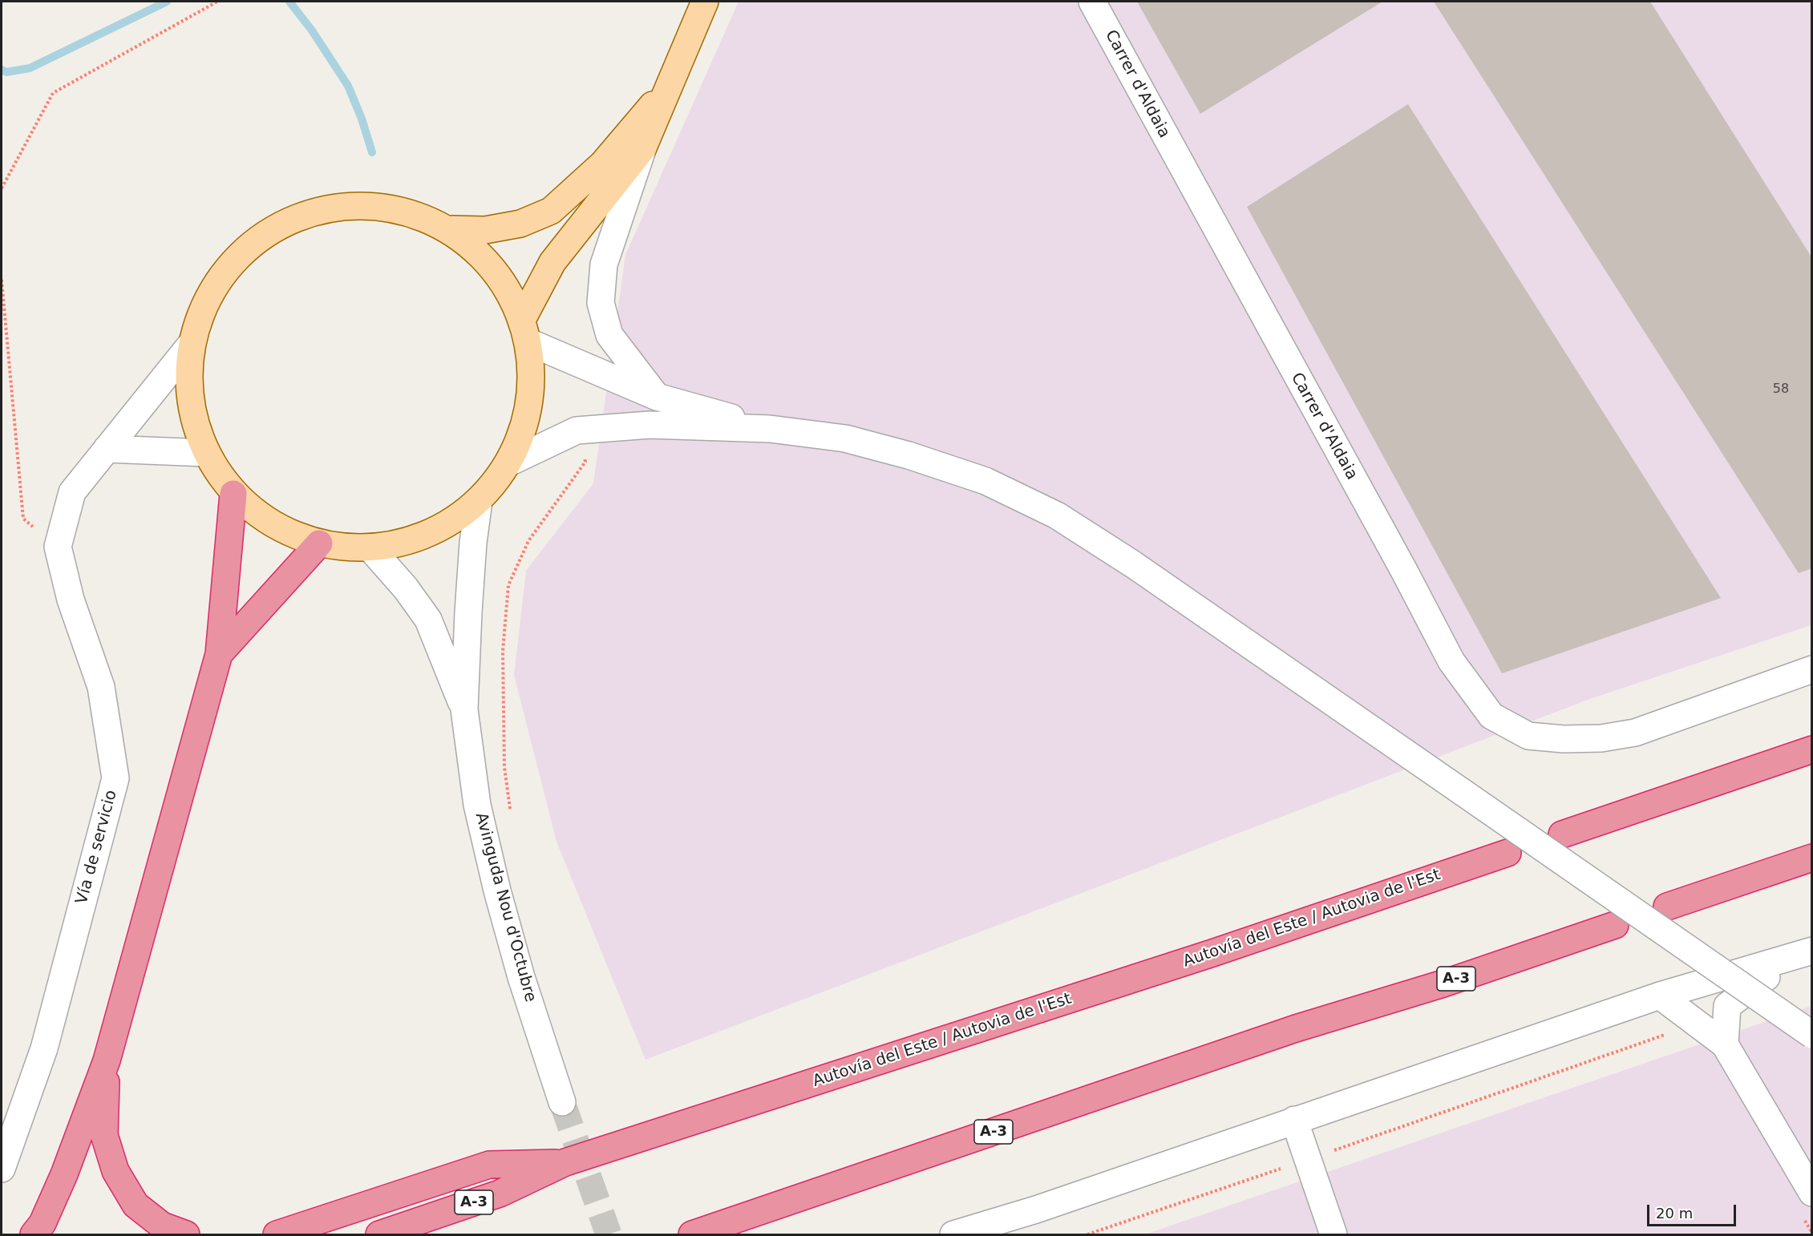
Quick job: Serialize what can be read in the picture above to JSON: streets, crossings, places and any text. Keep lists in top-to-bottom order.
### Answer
{
  "streets": {
    "highway": ["Autovía del Este / Autovia de l'Est", "A-3"],
    "street": ["Carrer d'Aldaia", "Vía de servicio", "Avinguda Nou d'Octubre"]
  },
  "house_numbers": ["58"],
  "scale_bar": "20 m"
}
